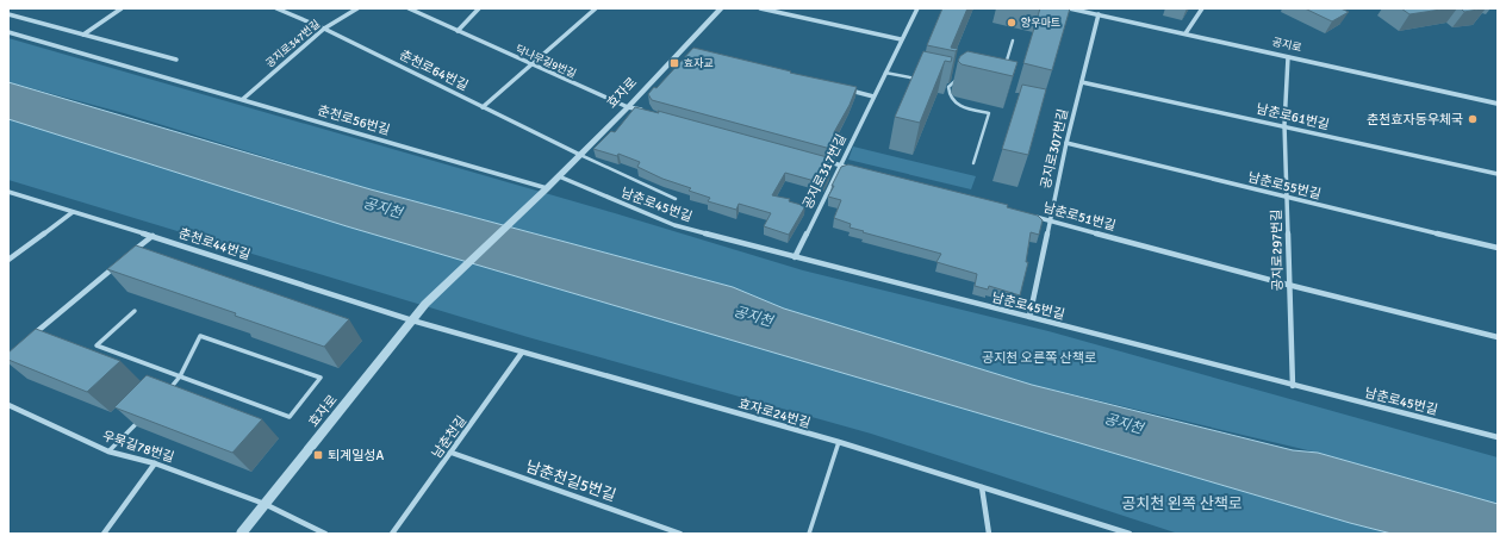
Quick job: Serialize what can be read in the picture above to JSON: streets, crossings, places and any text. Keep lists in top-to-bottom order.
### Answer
{
  "streets": {
    "street": [
      "공지로347번길",
      "공지로",
      "닥나무길9번길",
      "춘천로64번길",
      "효자로",
      "남춘로61번길",
      "춘천로56번길",
      "공지로307번길",
      "공지로317번길",
      "남춘로55번길",
      "남춘로45번길",
      "남춘로51번길",
      "춘천로44번길",
      "공지로297번길",
      "효자로24번길",
      "남춘천길",
      "우묵길78번길",
      "남춘천길5번길"
    ]
  },
  "crossings": [
    ["공지로347번길", "춘천로64번길"],
    ["공지로347번길", "춘천로56번길"],
    ["공지로", "공지로307번길"],
    ["공지로", "공지로297번길"],
    ["닥나무길9번길", "효자로"],
    ["춘천로64번길", "효자로"],
    ["춘천로64번길", "남춘로45번길"],
    ["효자로", "춘천로56번길"],
    ["효자로", "남춘로45번길"],
    ["효자로", "춘천로44번길"],
    ["효자로", "효자로24번길"],
    ["효자로", "우묵길78번길"],
    ["남춘로61번길", "공지로307번길"],
    ["남춘로61번길", "공지로297번길"],
    ["공지로307번길", "남춘로55번길"],
    ["공지로307번길", "남춘로45번길"],
    ["공지로307번길", "남춘로51번길"],
    ["공지로317번길", "남춘로45번길"],
    ["남춘로55번길", "공지로297번길"],
    ["남춘로45번길", "공지로297번길"],
    ["남춘로51번길", "공지로297번길"],
    ["춘천로44번길", "효자로24번길"],
    ["효자로24번길", "남춘천길"],
    ["남춘천길", "남춘천길5번길"]
  ],
  "water": ["공지천"],
  "parks": ["공지천 오른쪽 산책로", "공치천 왼쪽 산책로"],
  "places": {
    "other": ["양우마트", "춘천효자동우체국"],
    "transit": ["효자교", "퇴계일성A"]
  }
}
